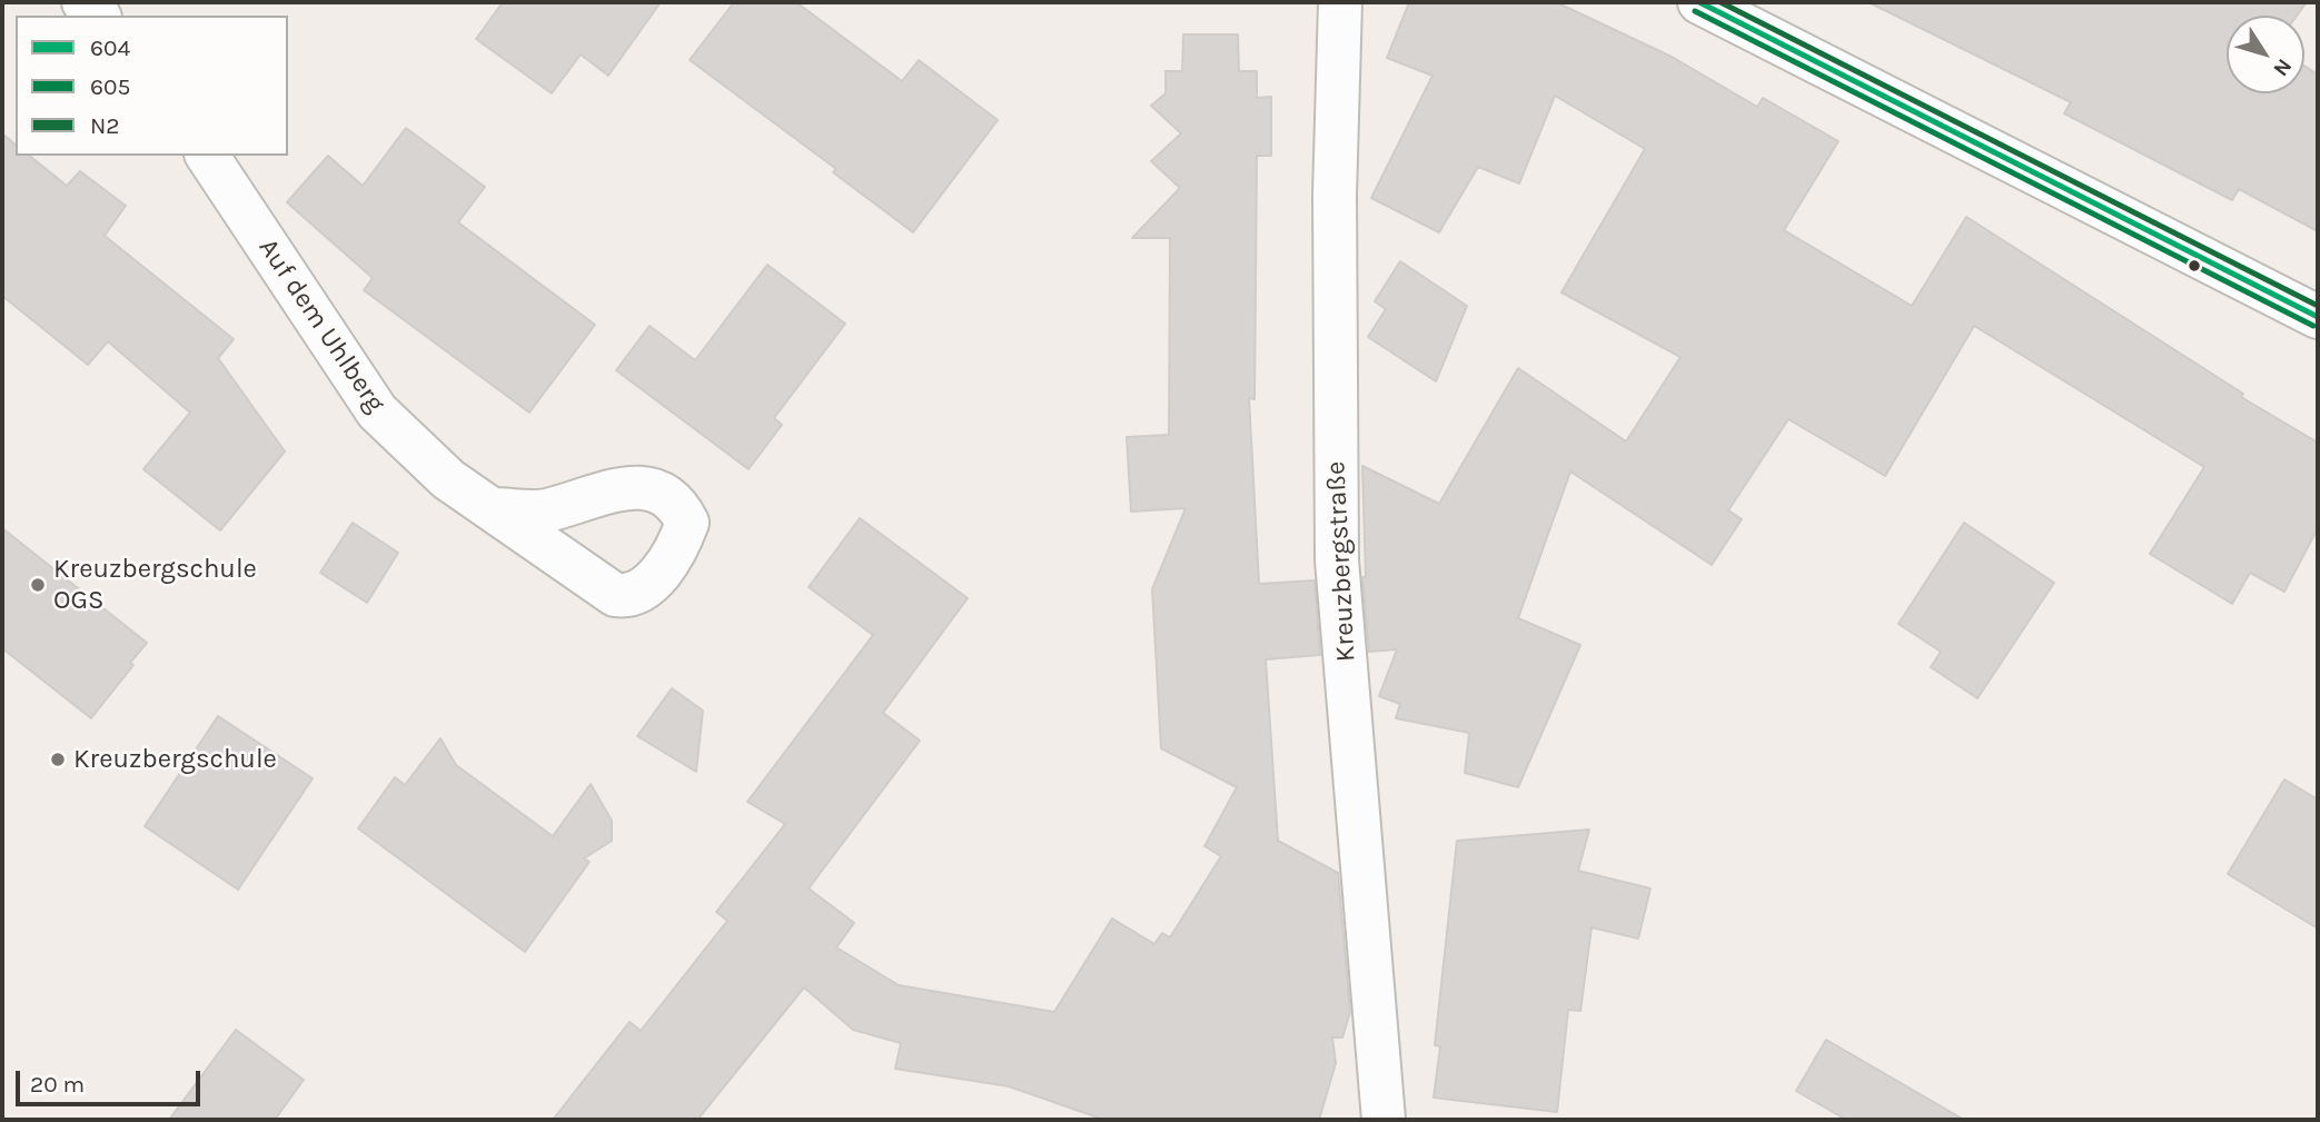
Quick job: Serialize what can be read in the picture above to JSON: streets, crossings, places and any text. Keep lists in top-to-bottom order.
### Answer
{
  "streets": {
    "street": ["Auf dem Uhlberg", "Kreuzbergstraße"]
  },
  "places": ["Kreuzbergschule OGS", "Kreuzbergschule"],
  "lines": ["transit line 604", "transit line N2", "transit line 605"],
  "legend": ["604", "605", "N2"],
  "scale_bar": "20 m",
  "north": "bottom right"
}
